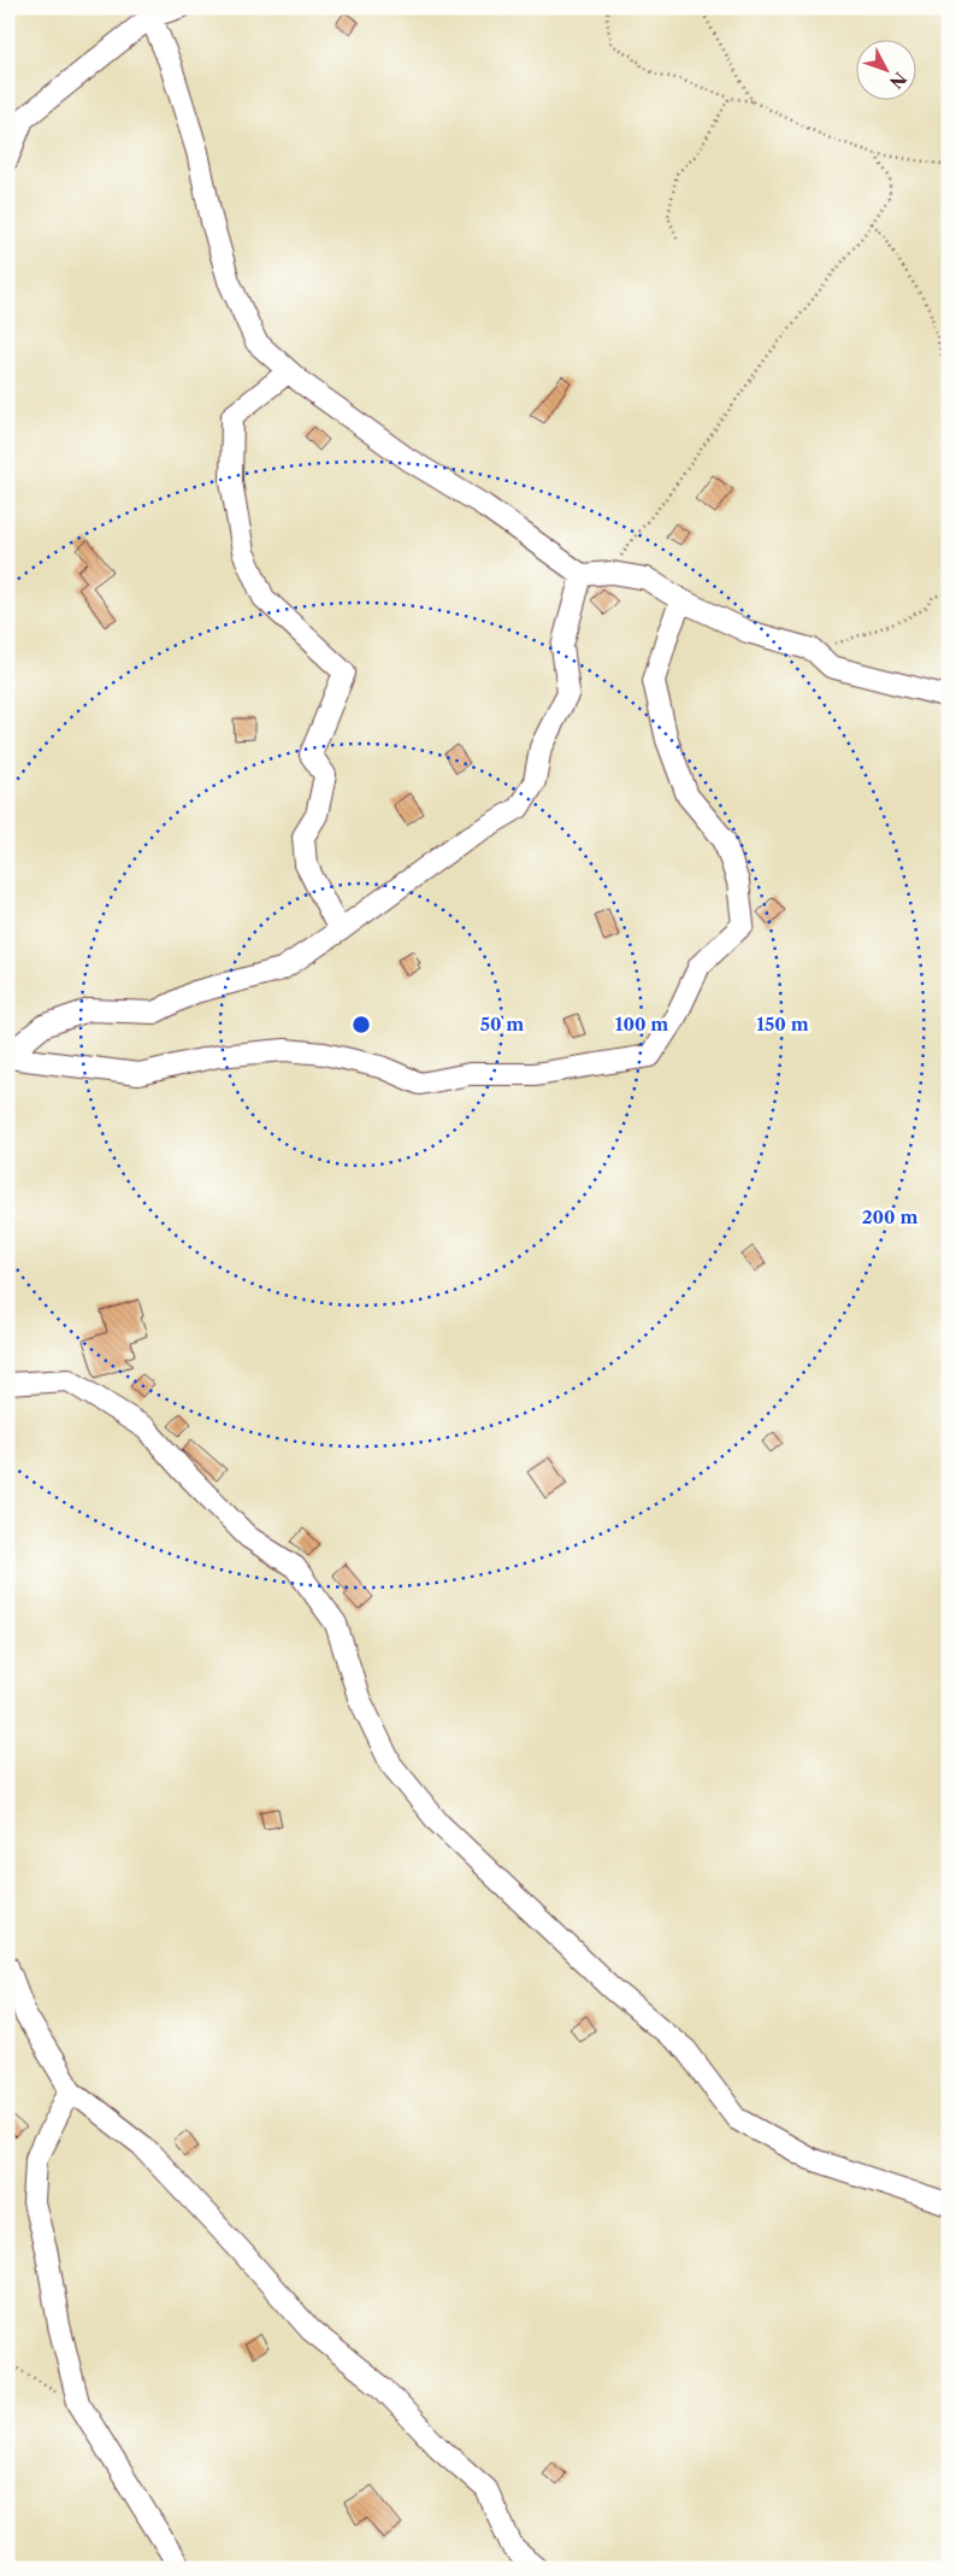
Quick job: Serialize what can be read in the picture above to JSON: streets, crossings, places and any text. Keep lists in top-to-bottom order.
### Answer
{
  "north": "bottom right",
  "rings": [
    "50 m",
    "100 m",
    "150 m",
    "200 m"
  ]
}
